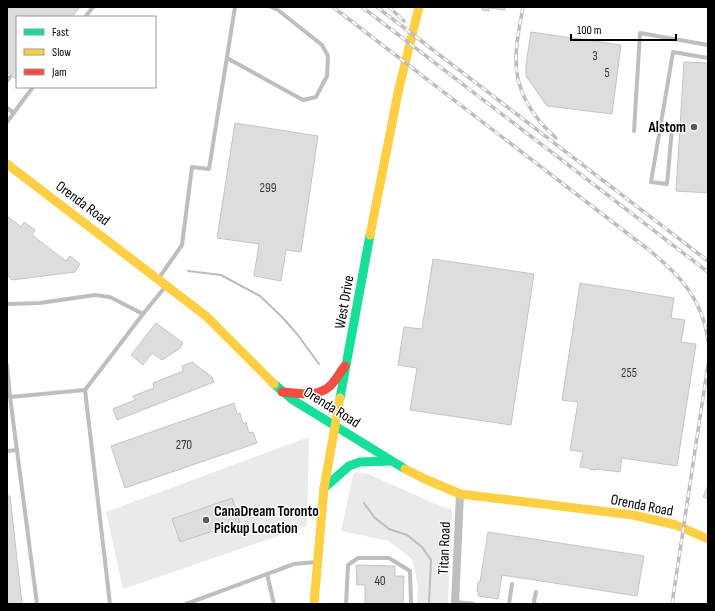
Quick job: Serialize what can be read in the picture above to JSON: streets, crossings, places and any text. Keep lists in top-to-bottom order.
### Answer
{
  "streets": {
    "street": ["Orenda Road", "West Drive", "Titan Road"]
  },
  "crossings": [
    ["Orenda Road", "West Drive"],
    ["Orenda Road", "Titan Road"]
  ],
  "places": ["Alstom", "CanaDream Toronto Pickup Location"],
  "house_numbers": [
    "3",
    "5",
    "299",
    "255",
    "270",
    "40"
  ],
  "legend": ["Fast", "Slow", "Jam"],
  "scale_bar": "100 m"
}
